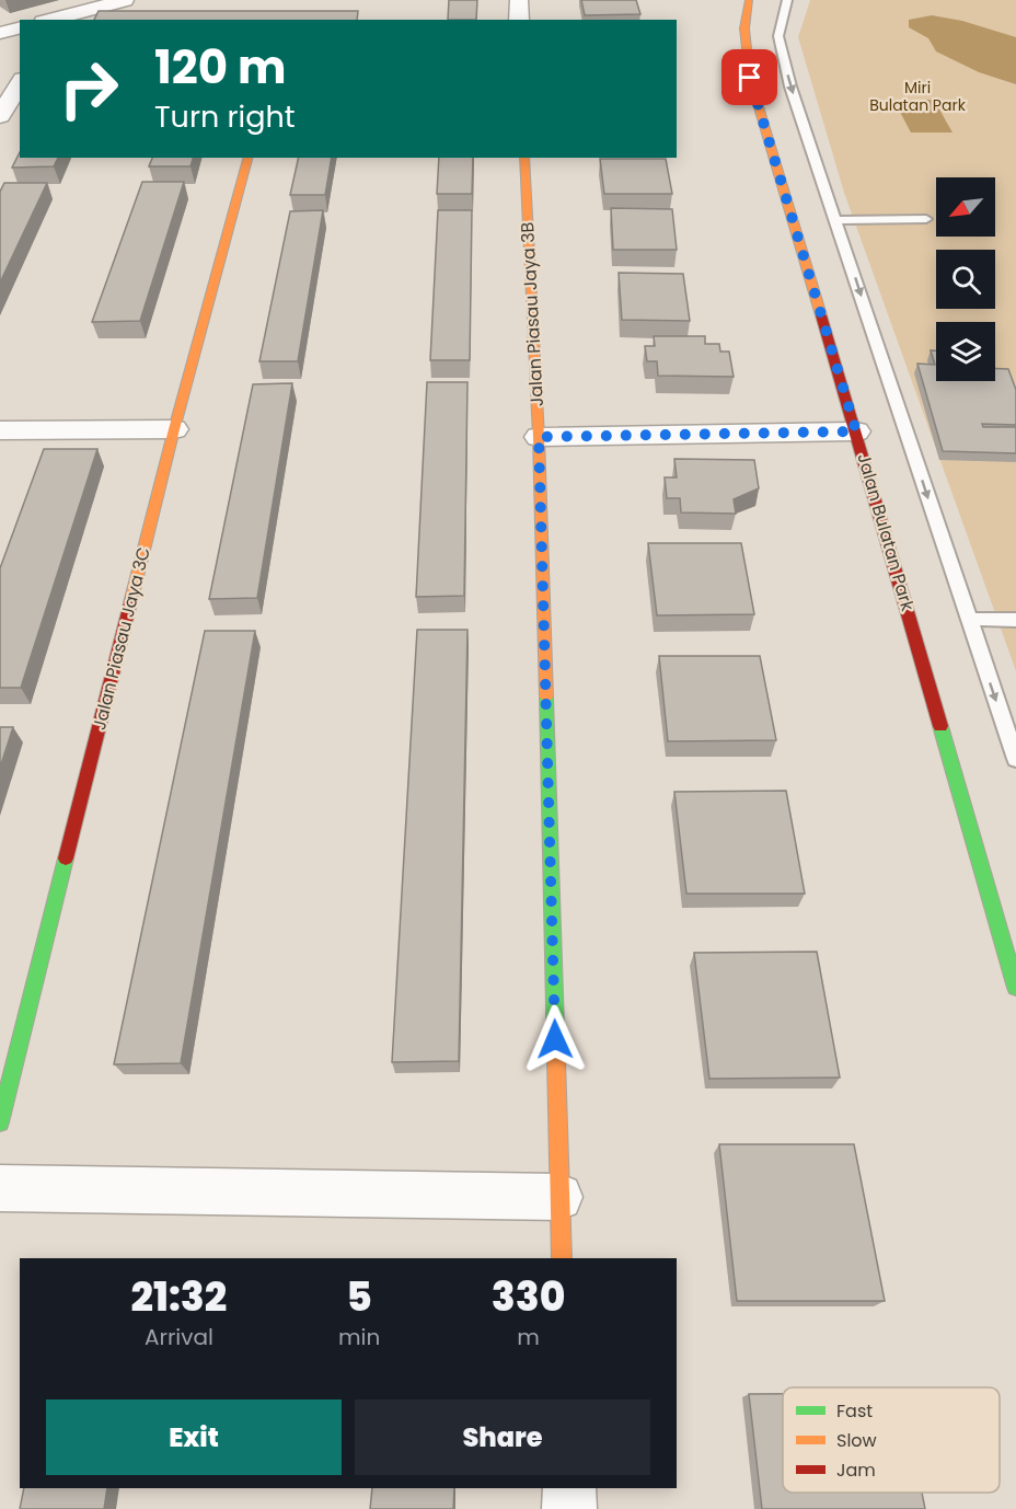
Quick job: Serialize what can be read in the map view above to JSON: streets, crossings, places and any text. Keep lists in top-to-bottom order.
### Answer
{
  "streets": {
    "street": ["Jalan Piasau Jaya 3B", "Jalan Bulatan Park", "Jalan Piasau Jaya 3C"]
  },
  "parks": ["Miri Bulatan Park"],
  "legend": ["Fast", "Slow", "Jam"],
  "north": "bottom left",
  "page": {
    "turn": ["120 m", "Turn right"],
    "eta": [
      "21:32",
      "Arrival",
      "5",
      "min",
      "330",
      "m"
    ],
    "buttons": ["Exit", "Share"]
  }
}
